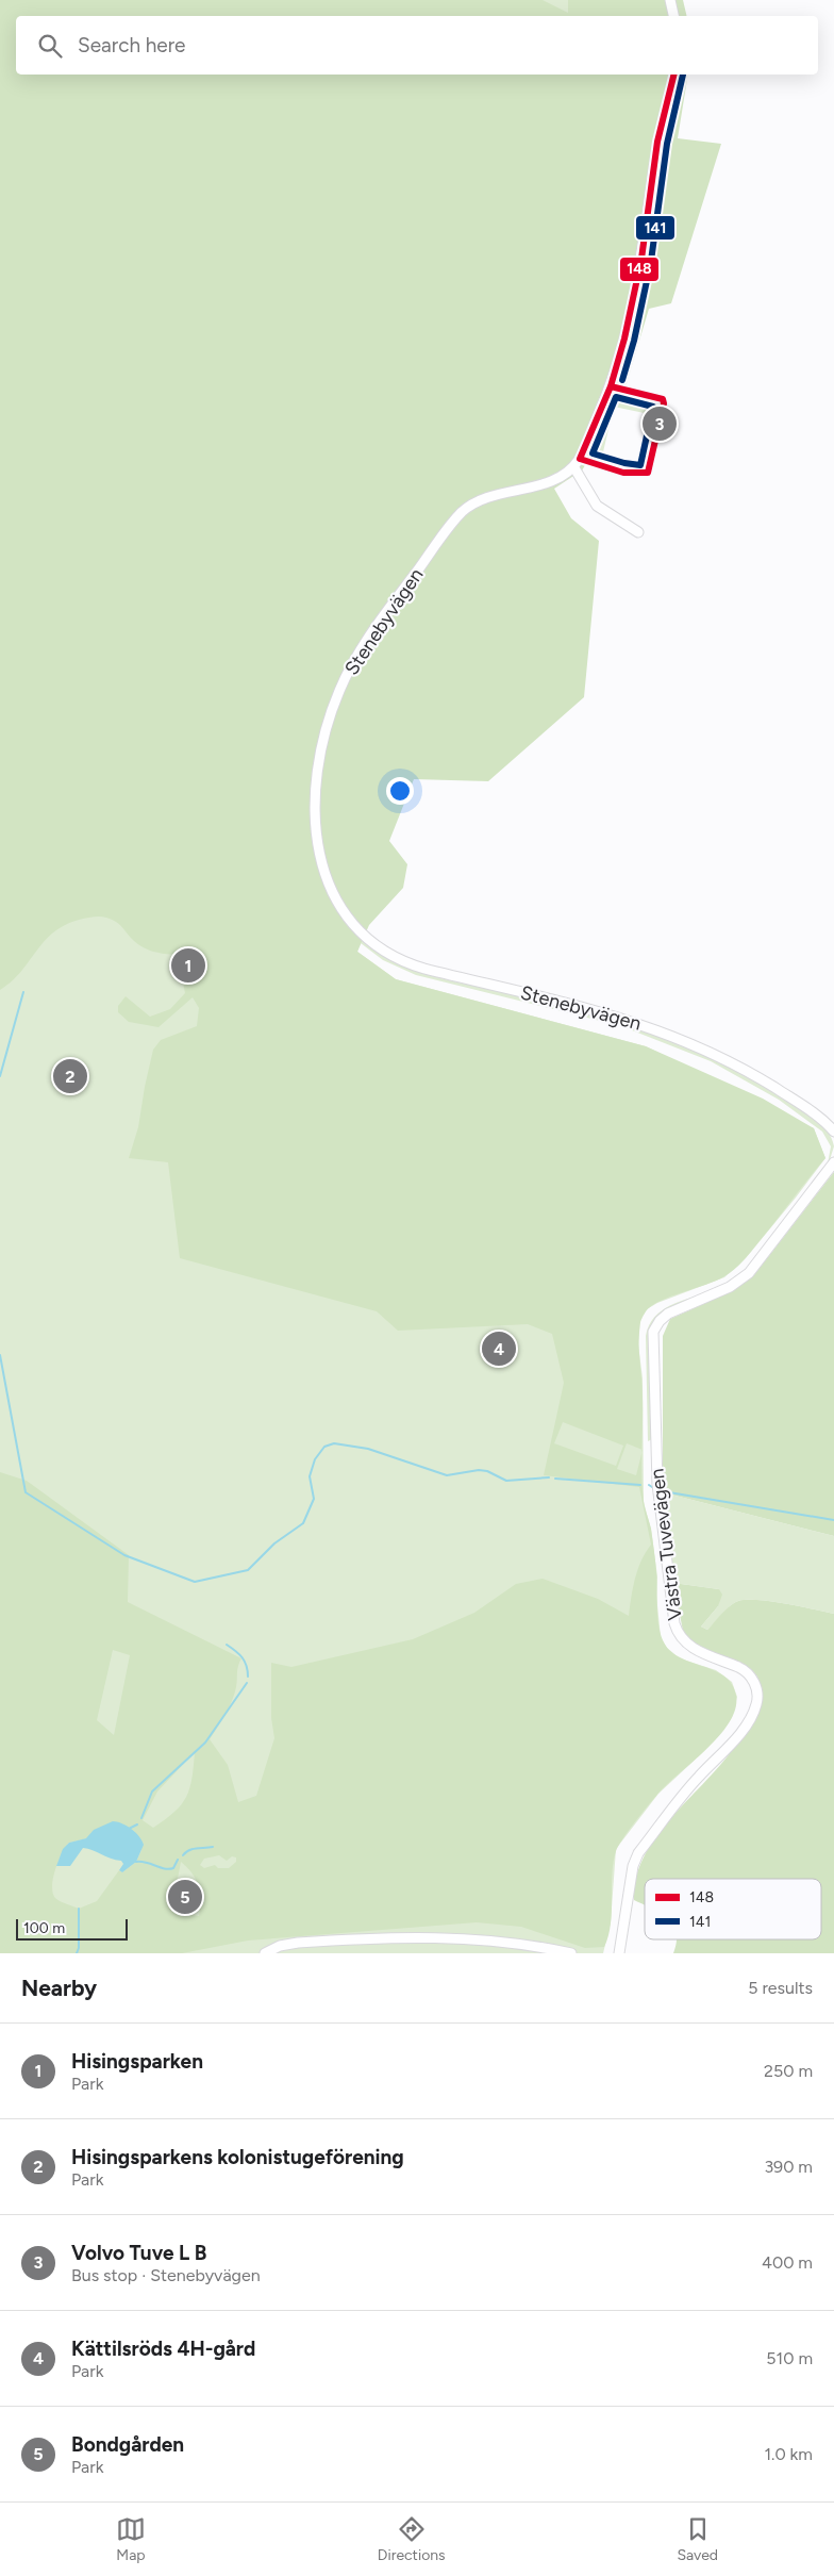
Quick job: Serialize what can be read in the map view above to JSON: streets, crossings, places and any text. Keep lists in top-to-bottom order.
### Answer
{
  "streets": {
    "street": ["Stenebyvägen", "Västra Tuvevägen"]
  },
  "lines": ["transit line 148", "transit line 141"],
  "legend": ["148", "141"],
  "scale_bar": "100 m",
  "page": {
    "search": "Search here",
    "pins": [
      "3",
      "1",
      "2",
      "4",
      "5"
    ],
    "scale": "100 m",
    "heading": ["Nearby", "5 results"],
    "list": [
      {
        "mark": "1",
        "name": "Hisingsparken",
        "note": "Park",
        "value": "250 m"
      },
      {
        "mark": "2",
        "name": "Hisingsparkens kolonistugeförening",
        "note": "Park",
        "value": "390 m"
      },
      {
        "mark": "3",
        "name": "Volvo Tuve L B",
        "note": "Bus stop · Stenebyvägen",
        "value": "400 m"
      },
      {
        "mark": "4",
        "name": "Kättilsröds 4H-gård",
        "note": "Park",
        "value": "510 m"
      },
      {
        "mark": "5",
        "name": "Bondgården",
        "note": "Park",
        "value": "1.0 km"
      }
    ],
    "nav": ["Map", "Directions", "Saved"]
  }
}
